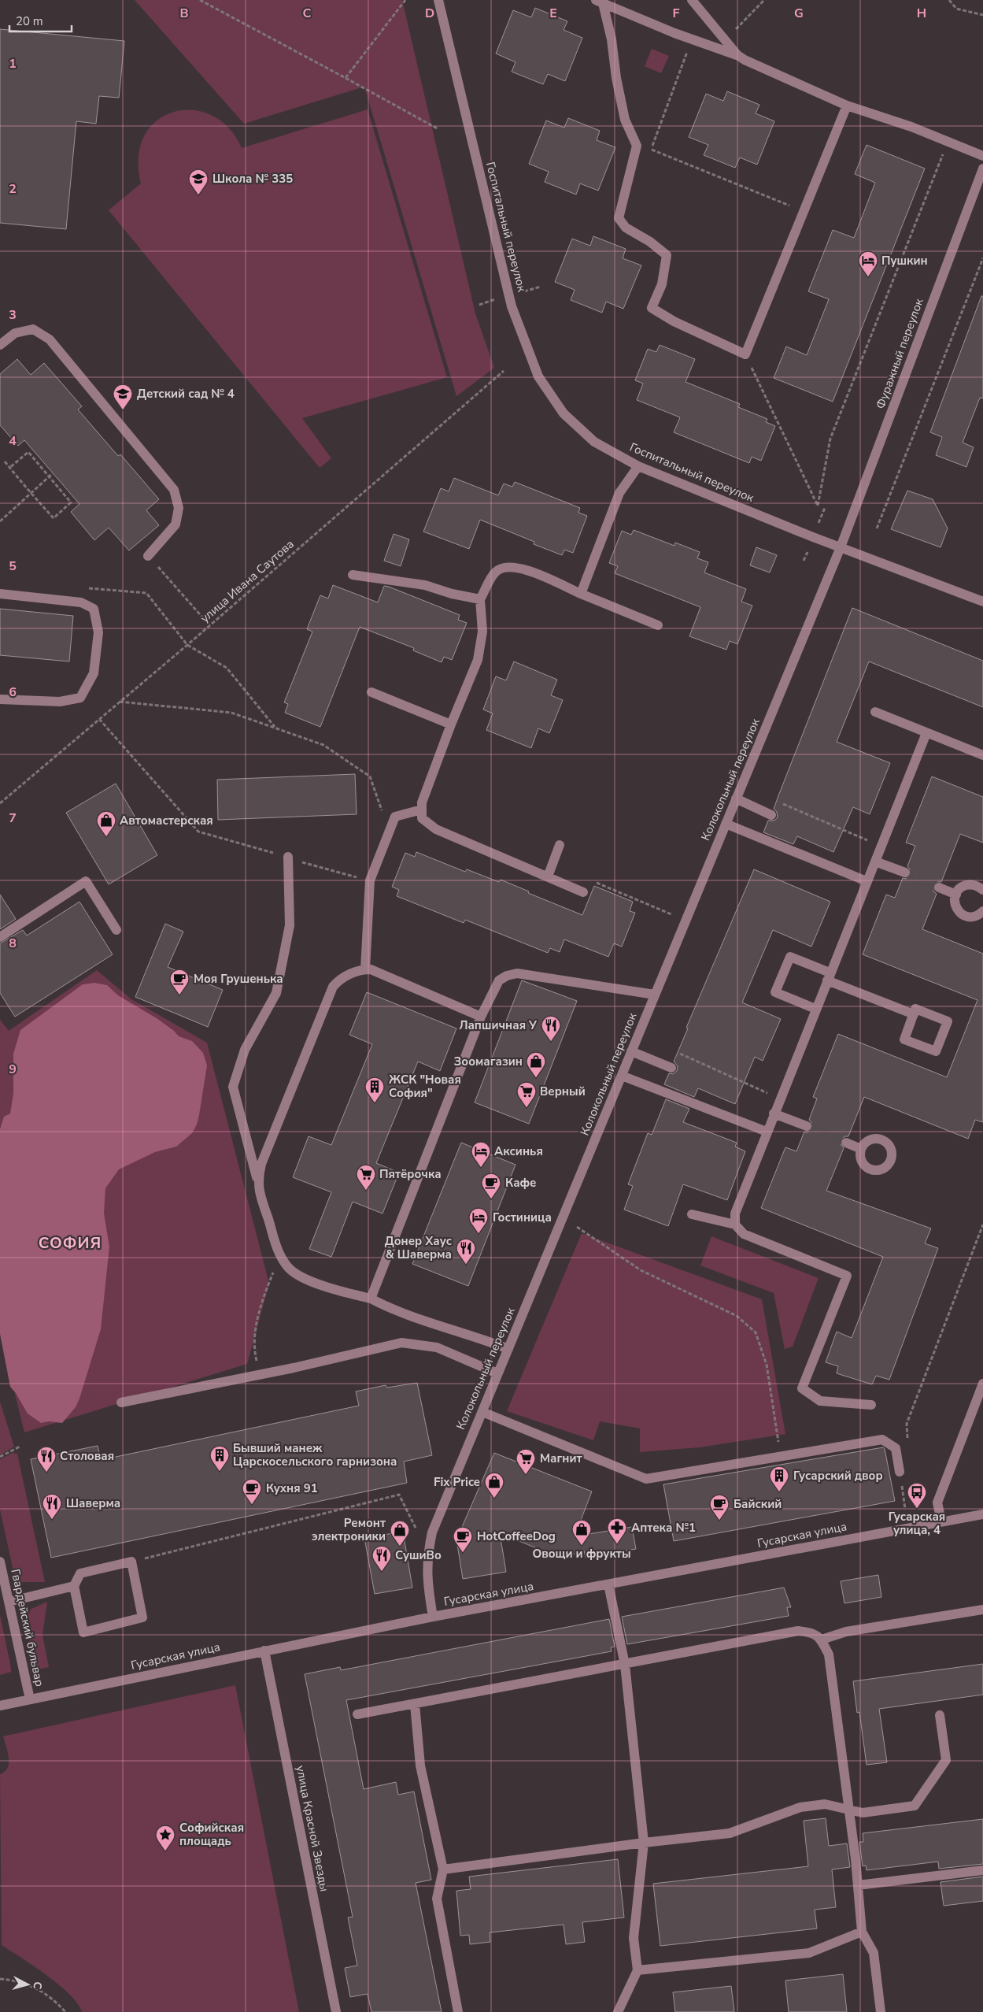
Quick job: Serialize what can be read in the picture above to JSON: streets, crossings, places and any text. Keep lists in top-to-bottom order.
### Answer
{
  "streets": {
    "street": [
      "Госпитальный переулок",
      "Фуражный переулок",
      "Колокольный переулок",
      "Гусарская улица",
      "Гвардейский бульвар",
      "улица Красной Звезды"
    ],
    "path": ["улица Ивана Саутова"]
  },
  "crossings": [
    ["Госпитальный переулок", "Фуражный переулок"],
    ["Госпитальный переулок", "Колокольный переулок"],
    ["Фуражный переулок", "Колокольный переулок"],
    ["Колокольный переулок", "Гусарская улица"],
    ["Гусарская улица", "Гвардейский бульвар"],
    ["Гусарская улица", "улица Красной Звезды"]
  ],
  "districts": ["СОФИЯ"],
  "places": {
    "school or university": ["Школа № 335", "Детский сад № 4"],
    "hotel": ["Пушкин", "Аксинья", "Гостиница"],
    "shop": [
      "Автомастерская",
      "Зоомагазин",
      "Fix Price",
      "Овощи и фрукты",
      "Ремонт электроники"
    ],
    "cafe": [
      "Моя Грушенька",
      "Кафе",
      "Кухня 91",
      "Байский",
      "HotCoffeeDog"
    ],
    "restaurant": [
      "Лапшичная У",
      "Донер Хаус & Шаверма",
      "Столовая",
      "Шаверма",
      "СушиВо"
    ],
    "building": ["ЖСК \"Новая София\"", "Бывший манеж Царскосельского гарнизона", "Гусарский двор"],
    "supermarket": ["Верный", "Пятёрочка", "Магнит"],
    "bus stop": ["Гусарская улица, 4"],
    "pharmacy": ["Аптека №1"],
    "place": ["Софийская площадь"]
  },
  "scale_bar": "20 m",
  "north": "right",
  "grid": {
    "columns": [
      "B",
      "C",
      "D",
      "E",
      "F",
      "G",
      "H"
    ],
    "rows": [
      "1",
      "2",
      "3",
      "4",
      "5",
      "6",
      "7",
      "8",
      "9"
    ]
  }
}
